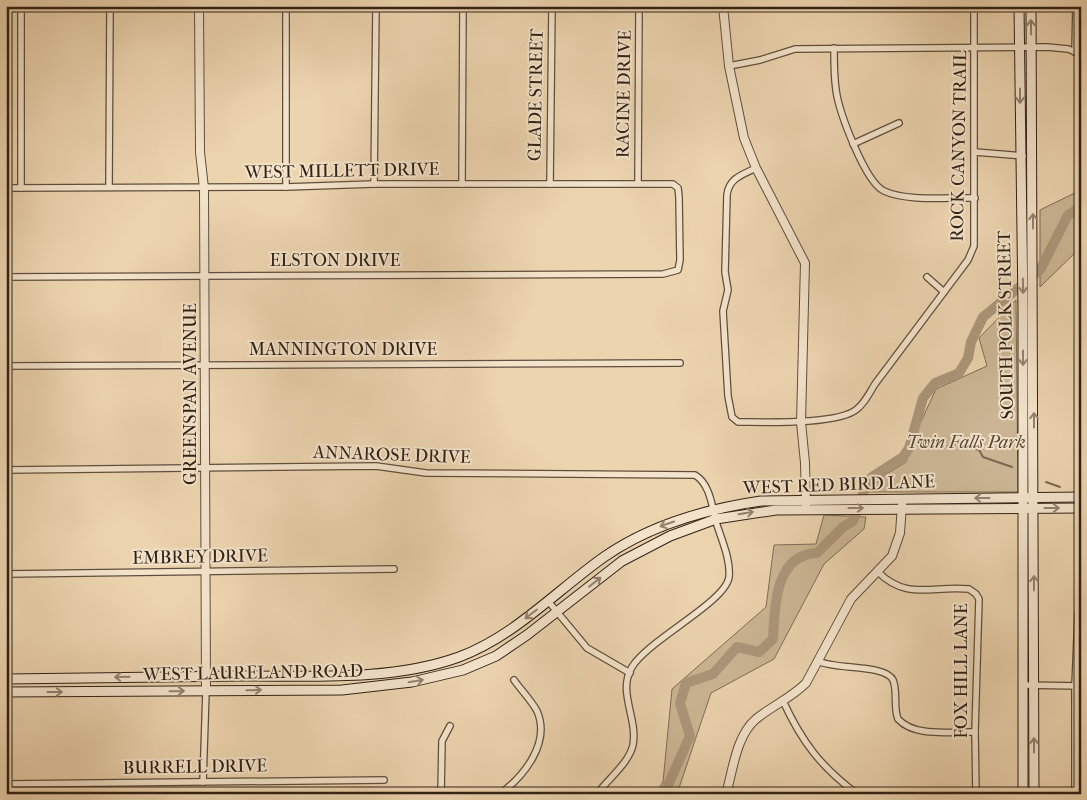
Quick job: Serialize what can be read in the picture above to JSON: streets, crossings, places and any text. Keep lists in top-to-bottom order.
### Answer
{
  "streets": {
    "main road": ["SOUTH POLK STREET", "WEST RED BIRD LANE", "WEST LAURELAND ROAD"],
    "street": [
      "RACINE DRIVE",
      "GLADE STREET",
      "ROCK CANYON TRAIL",
      "WEST MILLETT DRIVE",
      "ELSTON DRIVE",
      "MANNINGTON DRIVE",
      "GREENSPAN AVENUE",
      "ANNAROSE DRIVE",
      "EMBREY DRIVE",
      "FOX HILL LANE",
      "BURRELL DRIVE"
    ]
  },
  "crossings": [
    ["RACINE DRIVE", "WEST MILLETT DRIVE"],
    ["GLADE STREET", "WEST MILLETT DRIVE"],
    ["WEST MILLETT DRIVE", "ELSTON DRIVE"],
    ["WEST MILLETT DRIVE", "GREENSPAN AVENUE"],
    ["ELSTON DRIVE", "GREENSPAN AVENUE"],
    ["SOUTH POLK STREET", "WEST RED BIRD LANE"],
    ["MANNINGTON DRIVE", "GREENSPAN AVENUE"],
    ["GREENSPAN AVENUE", "ANNAROSE DRIVE"],
    ["GREENSPAN AVENUE", "EMBREY DRIVE"],
    ["GREENSPAN AVENUE", "WEST LAURELAND ROAD"],
    ["GREENSPAN AVENUE", "BURRELL DRIVE"],
    ["ANNAROSE DRIVE", "WEST RED BIRD LANE"],
    ["WEST RED BIRD LANE", "WEST LAURELAND ROAD"]
  ],
  "parks": ["Twin Falls Park"]
}
